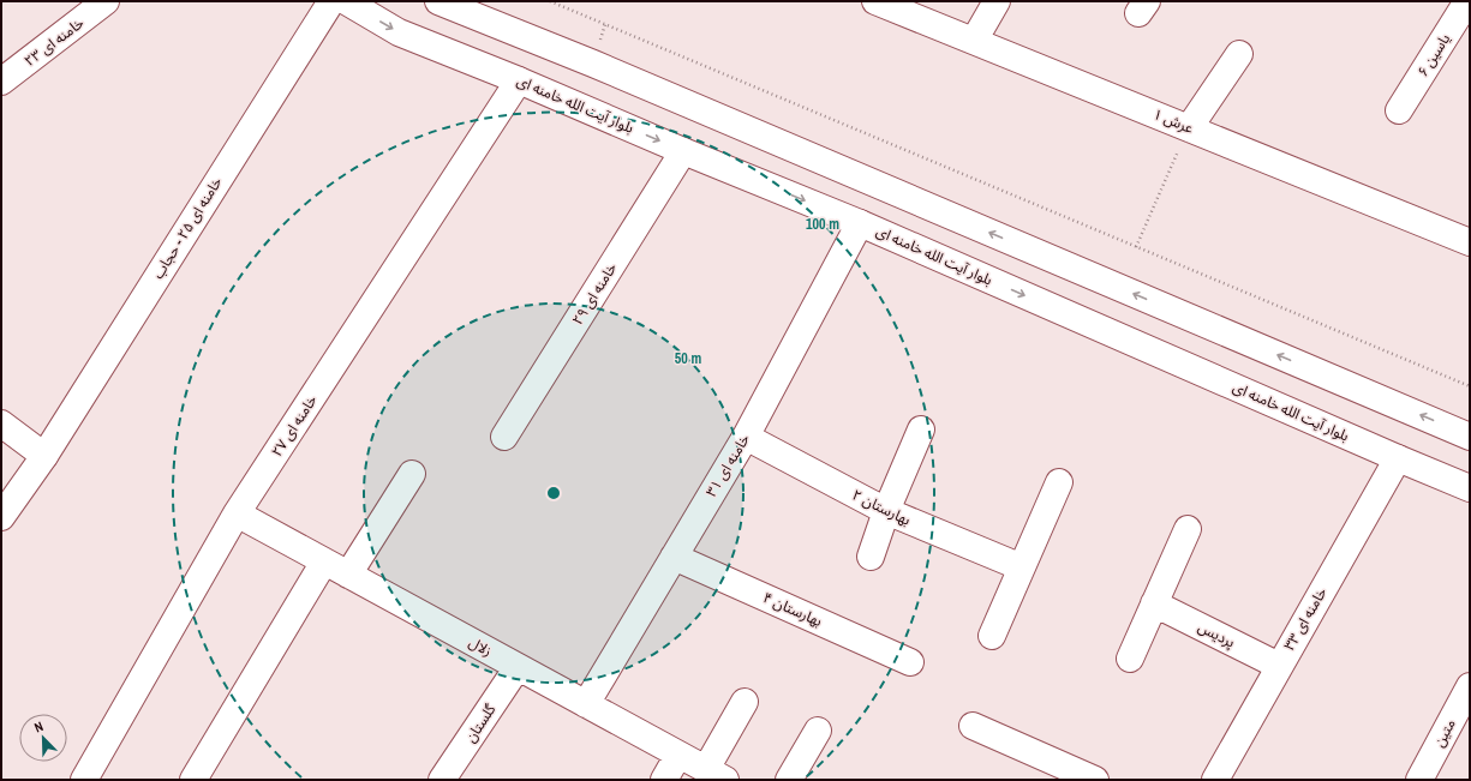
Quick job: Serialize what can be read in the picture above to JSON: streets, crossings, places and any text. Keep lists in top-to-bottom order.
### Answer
{
  "streets": {
    "street": [
      "خامنه ای ۲۳",
      "یاسین ۶",
      "بلوار آیت الله خامنه ای",
      "عرش ۱",
      "خامنه ای ۲۵ - حجاب",
      "خامنه ای ۲۹",
      "خامنه ای ۲۷",
      "خامنه ای ۳۱",
      "بهارستان ۲",
      "بهارستان ۴",
      "خامنه ای ۳۳",
      "پردیس",
      "زلال",
      "گلستان",
      "متین"
    ]
  },
  "crossings": [
    ["بلوار آیت الله خامنه ای", "خامنه ای ۲۹"],
    ["بلوار آیت الله خامنه ای", "خامنه ای ۲۷"],
    ["بلوار آیت الله خامنه ای", "خامنه ای ۳۱"],
    ["بلوار آیت الله خامنه ای", "خامنه ای ۳۳"],
    ["خامنه ای ۲۷", "زلال"],
    ["خامنه ای ۳۱", "بهارستان ۲"],
    ["خامنه ای ۳۱", "بهارستان ۴"],
    ["خامنه ای ۳۱", "زلال"],
    ["خامنه ای ۳۳", "پردیس"],
    ["زلال", "گلستان"]
  ],
  "north": "top left",
  "rings": ["100 m", "50 m"]
}
